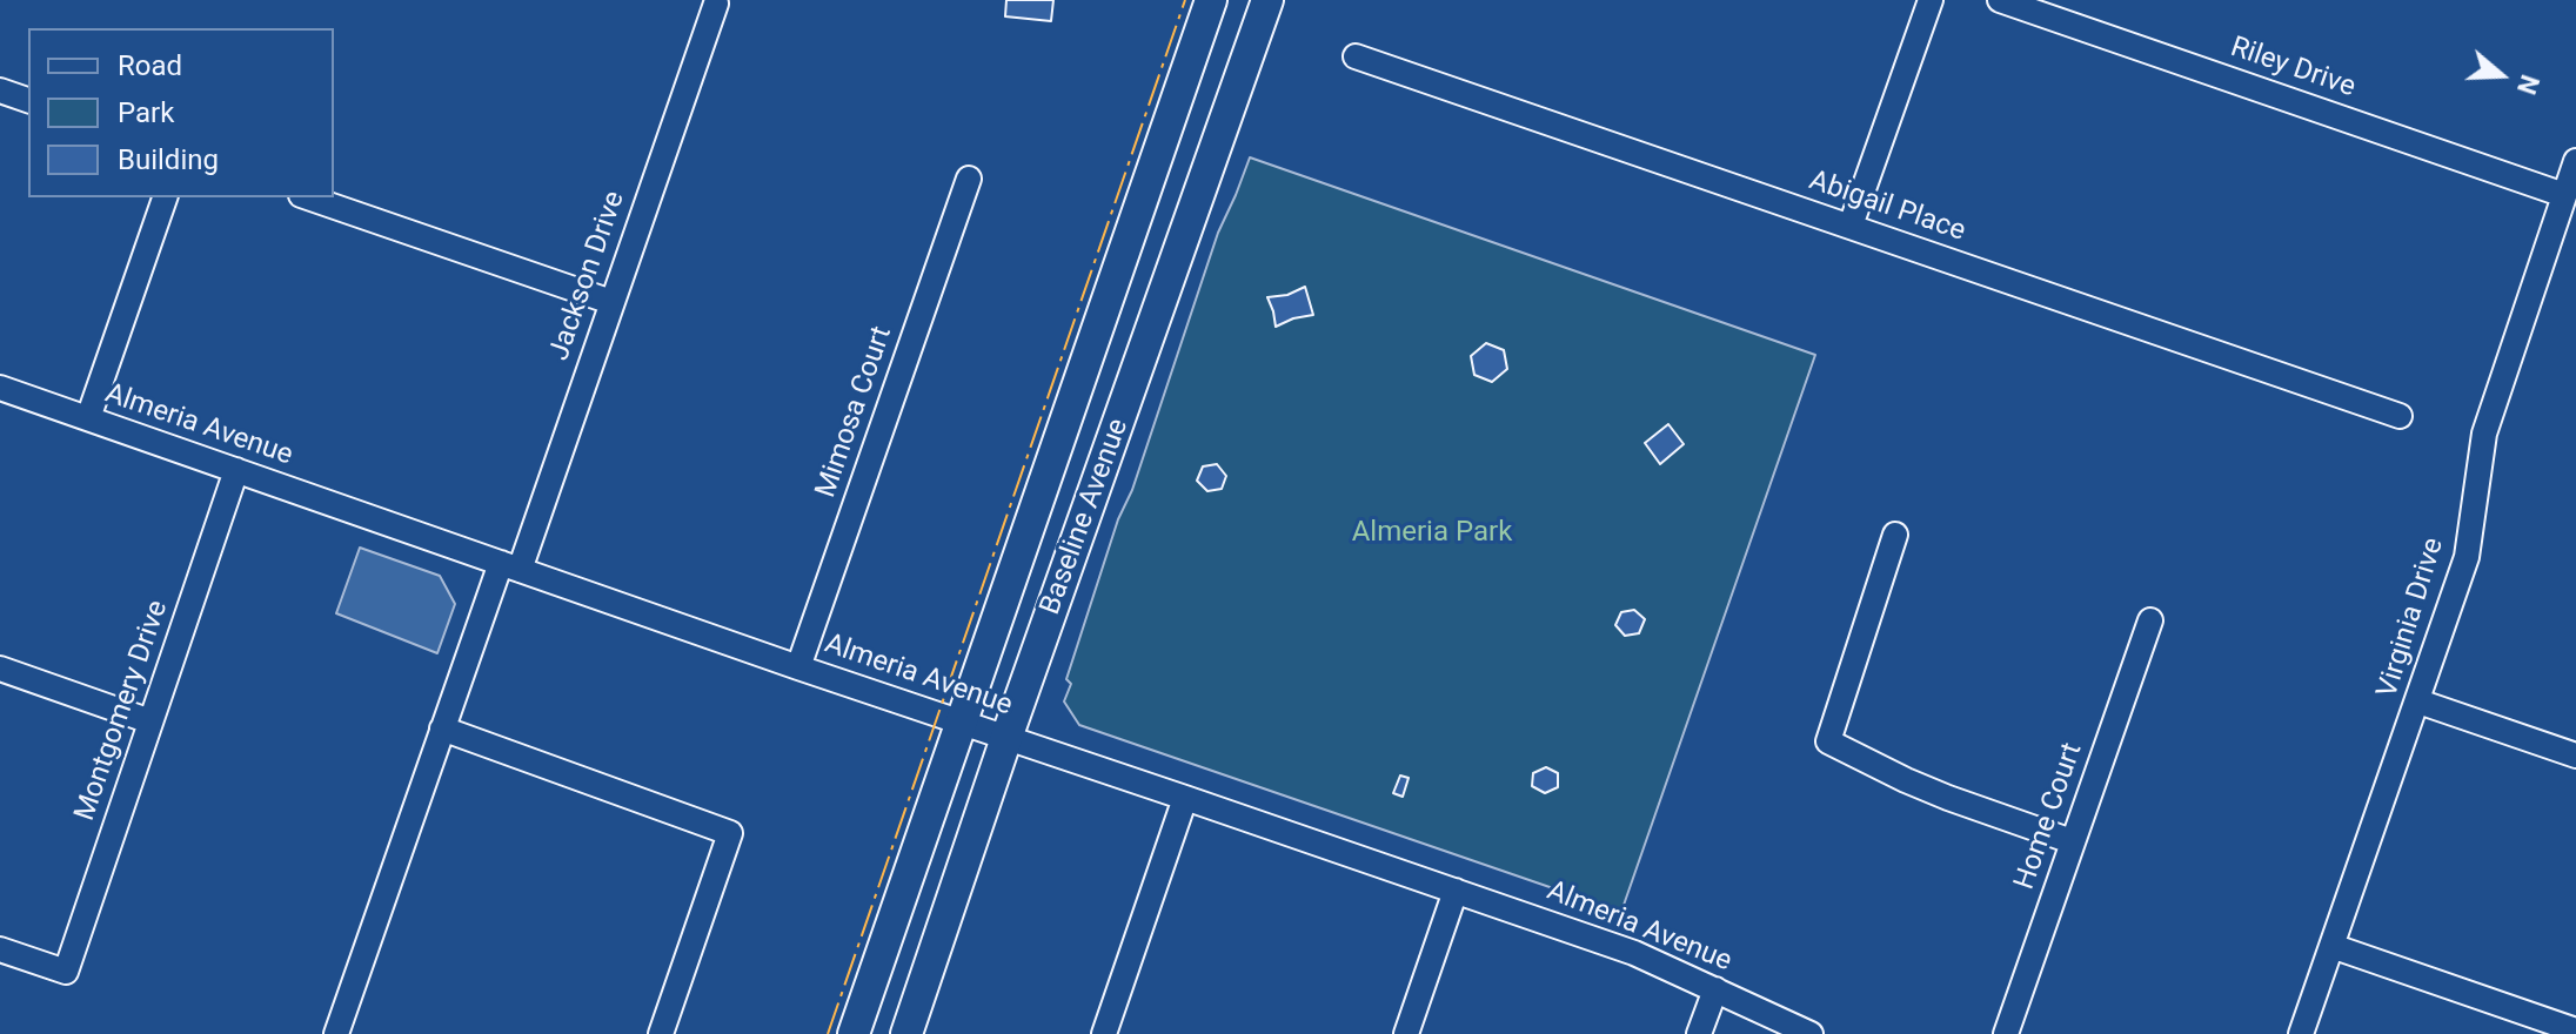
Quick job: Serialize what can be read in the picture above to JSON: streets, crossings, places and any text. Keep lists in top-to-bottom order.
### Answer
{
  "streets": {
    "main road": ["Baseline Avenue"],
    "street": [
      "Riley Drive",
      "Abigail Place",
      "Jackson Drive",
      "Mimosa Court",
      "Almeria Avenue",
      "Virginia Drive",
      "Montgomery Drive",
      "Home Court"
    ]
  },
  "crossings": [
    ["Riley Drive", "Virginia Drive"],
    ["Jackson Drive", "Almeria Avenue"],
    ["Mimosa Court", "Almeria Avenue"],
    ["Almeria Avenue", "Baseline Avenue"],
    ["Almeria Avenue", "Montgomery Drive"]
  ],
  "parks": ["Almeria Park"],
  "legend": ["Road", "Park", "Building"],
  "north": "right"
}
